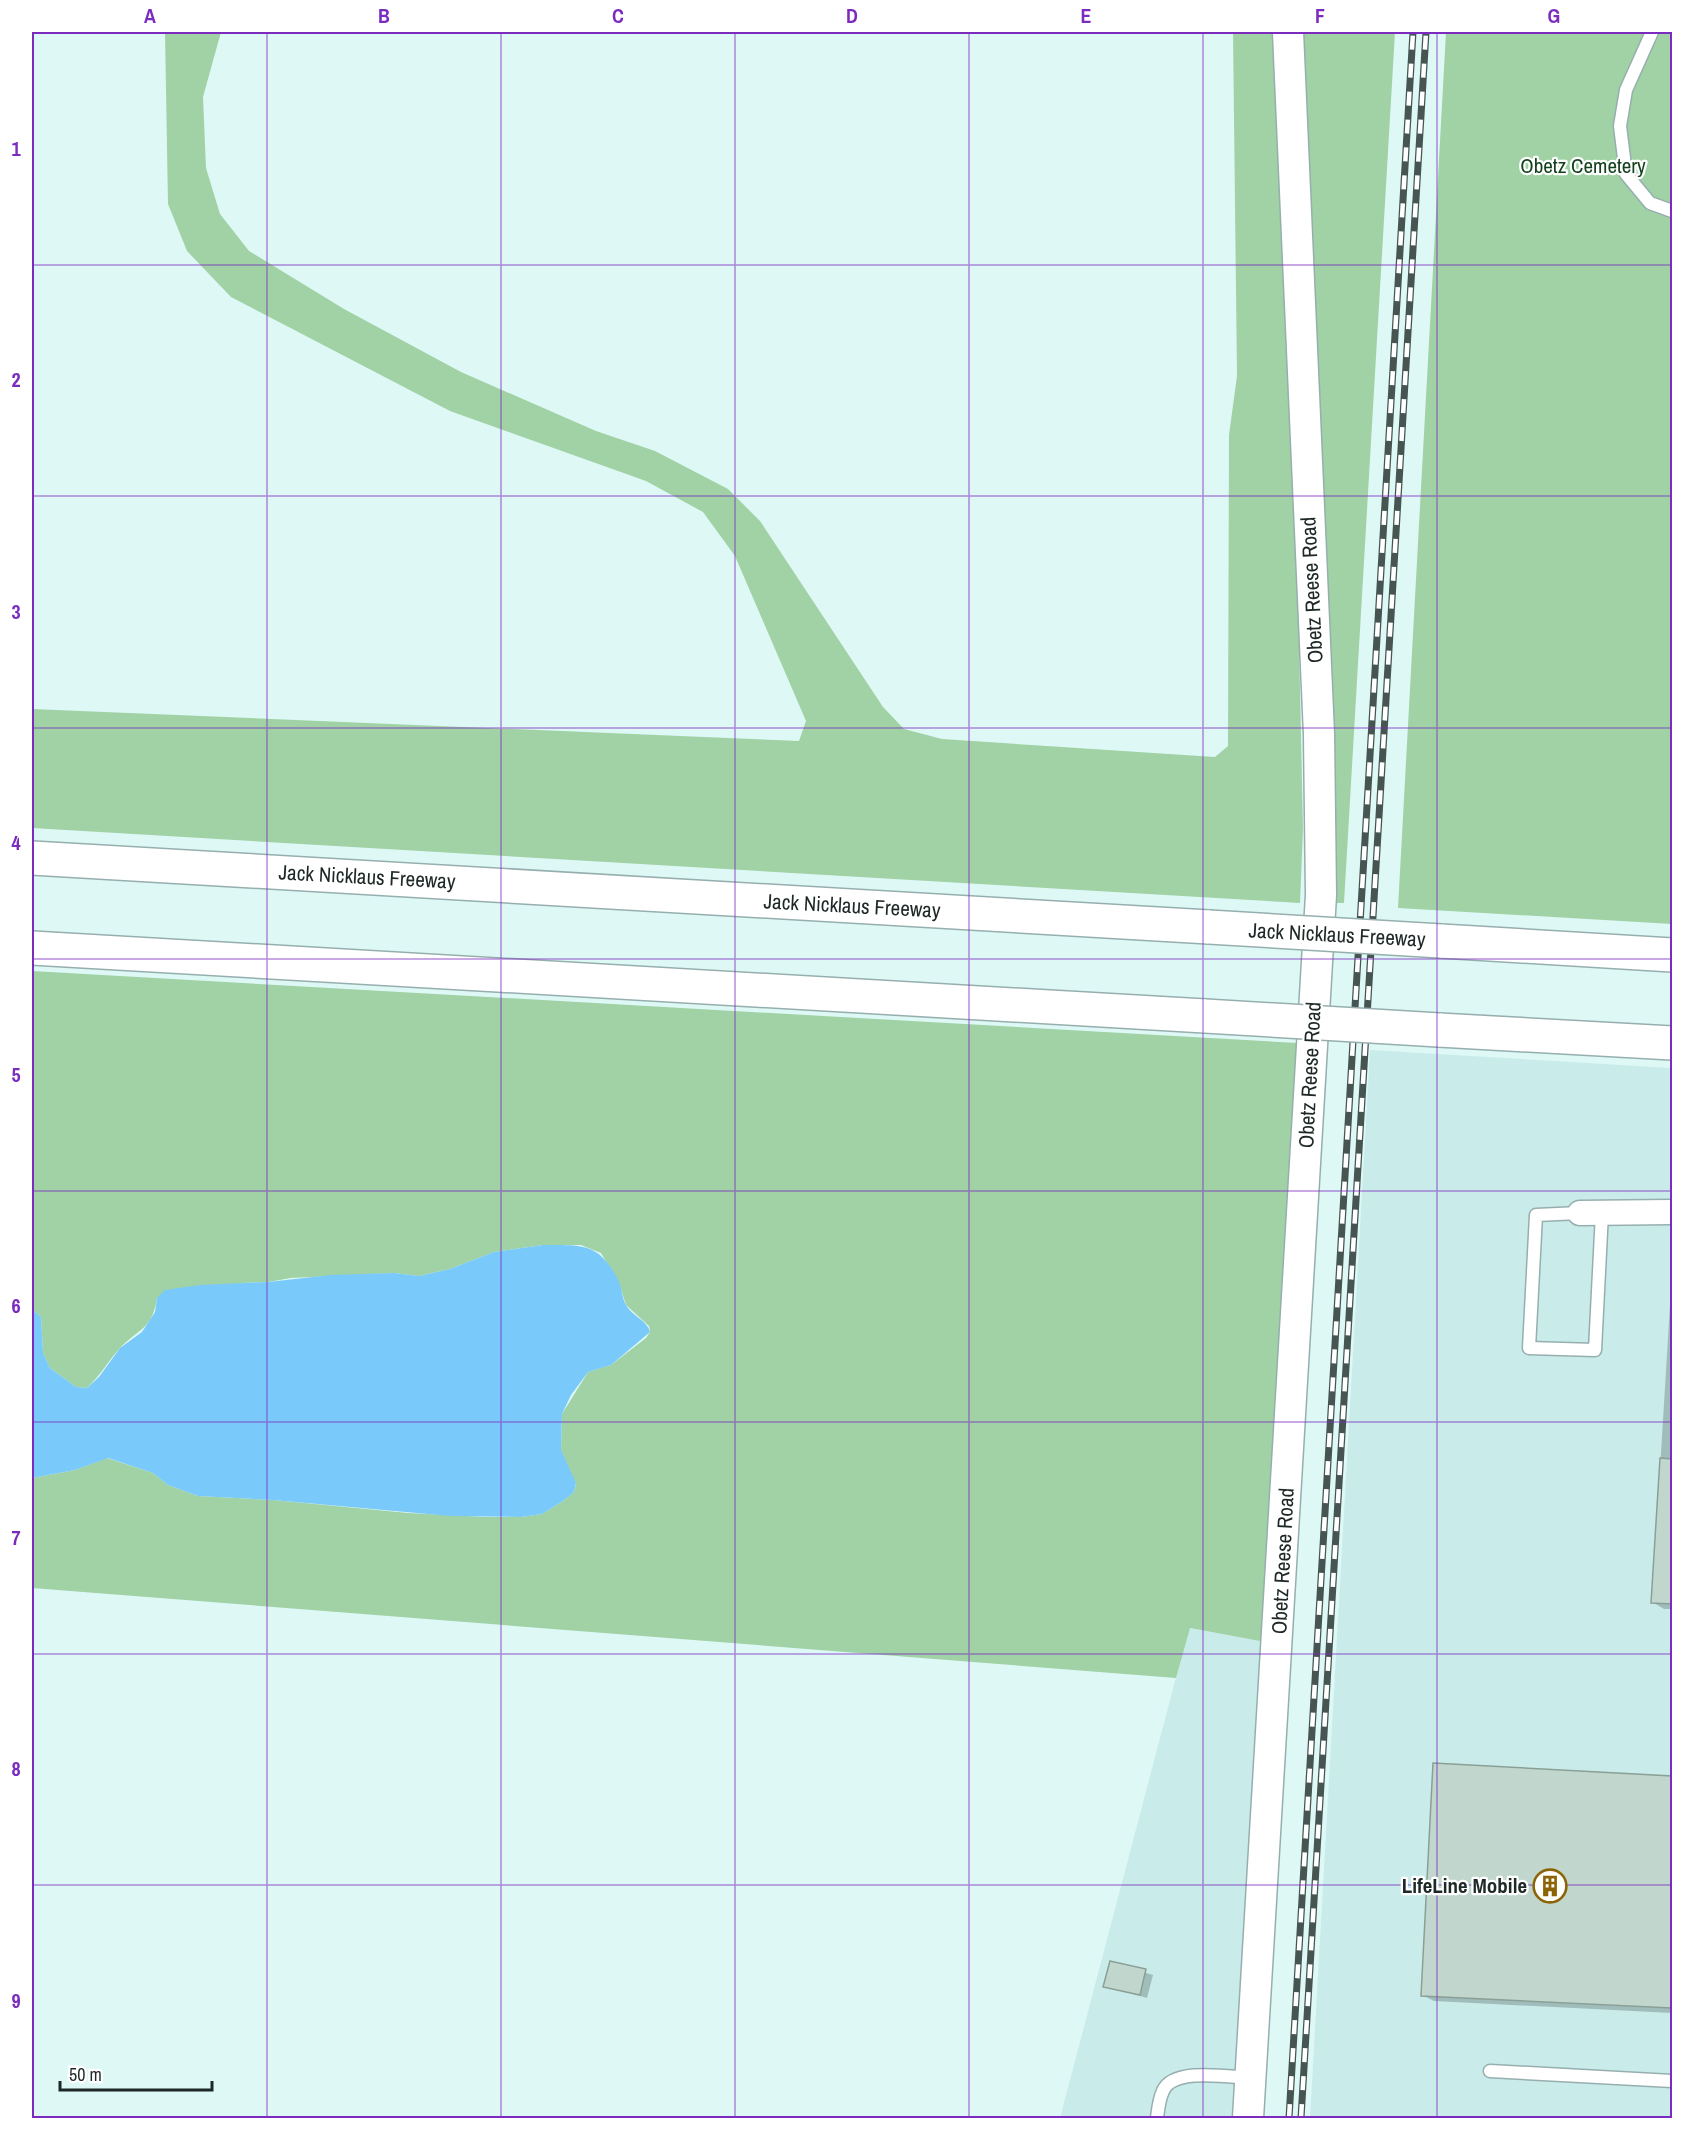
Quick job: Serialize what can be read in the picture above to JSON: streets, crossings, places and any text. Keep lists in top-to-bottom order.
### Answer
{
  "streets": {
    "highway": ["Jack Nicklaus Freeway"],
    "street": ["Obetz Reese Road"]
  },
  "parks": ["Obetz Cemetery"],
  "places": {
    "building": ["LifeLine Mobile"]
  },
  "scale_bar": "50 m",
  "grid": {
    "columns": [
      "A",
      "B",
      "C",
      "D",
      "E",
      "F",
      "G"
    ],
    "rows": [
      "1",
      "2",
      "3",
      "4",
      "5",
      "6",
      "7",
      "8",
      "9"
    ]
  }
}
